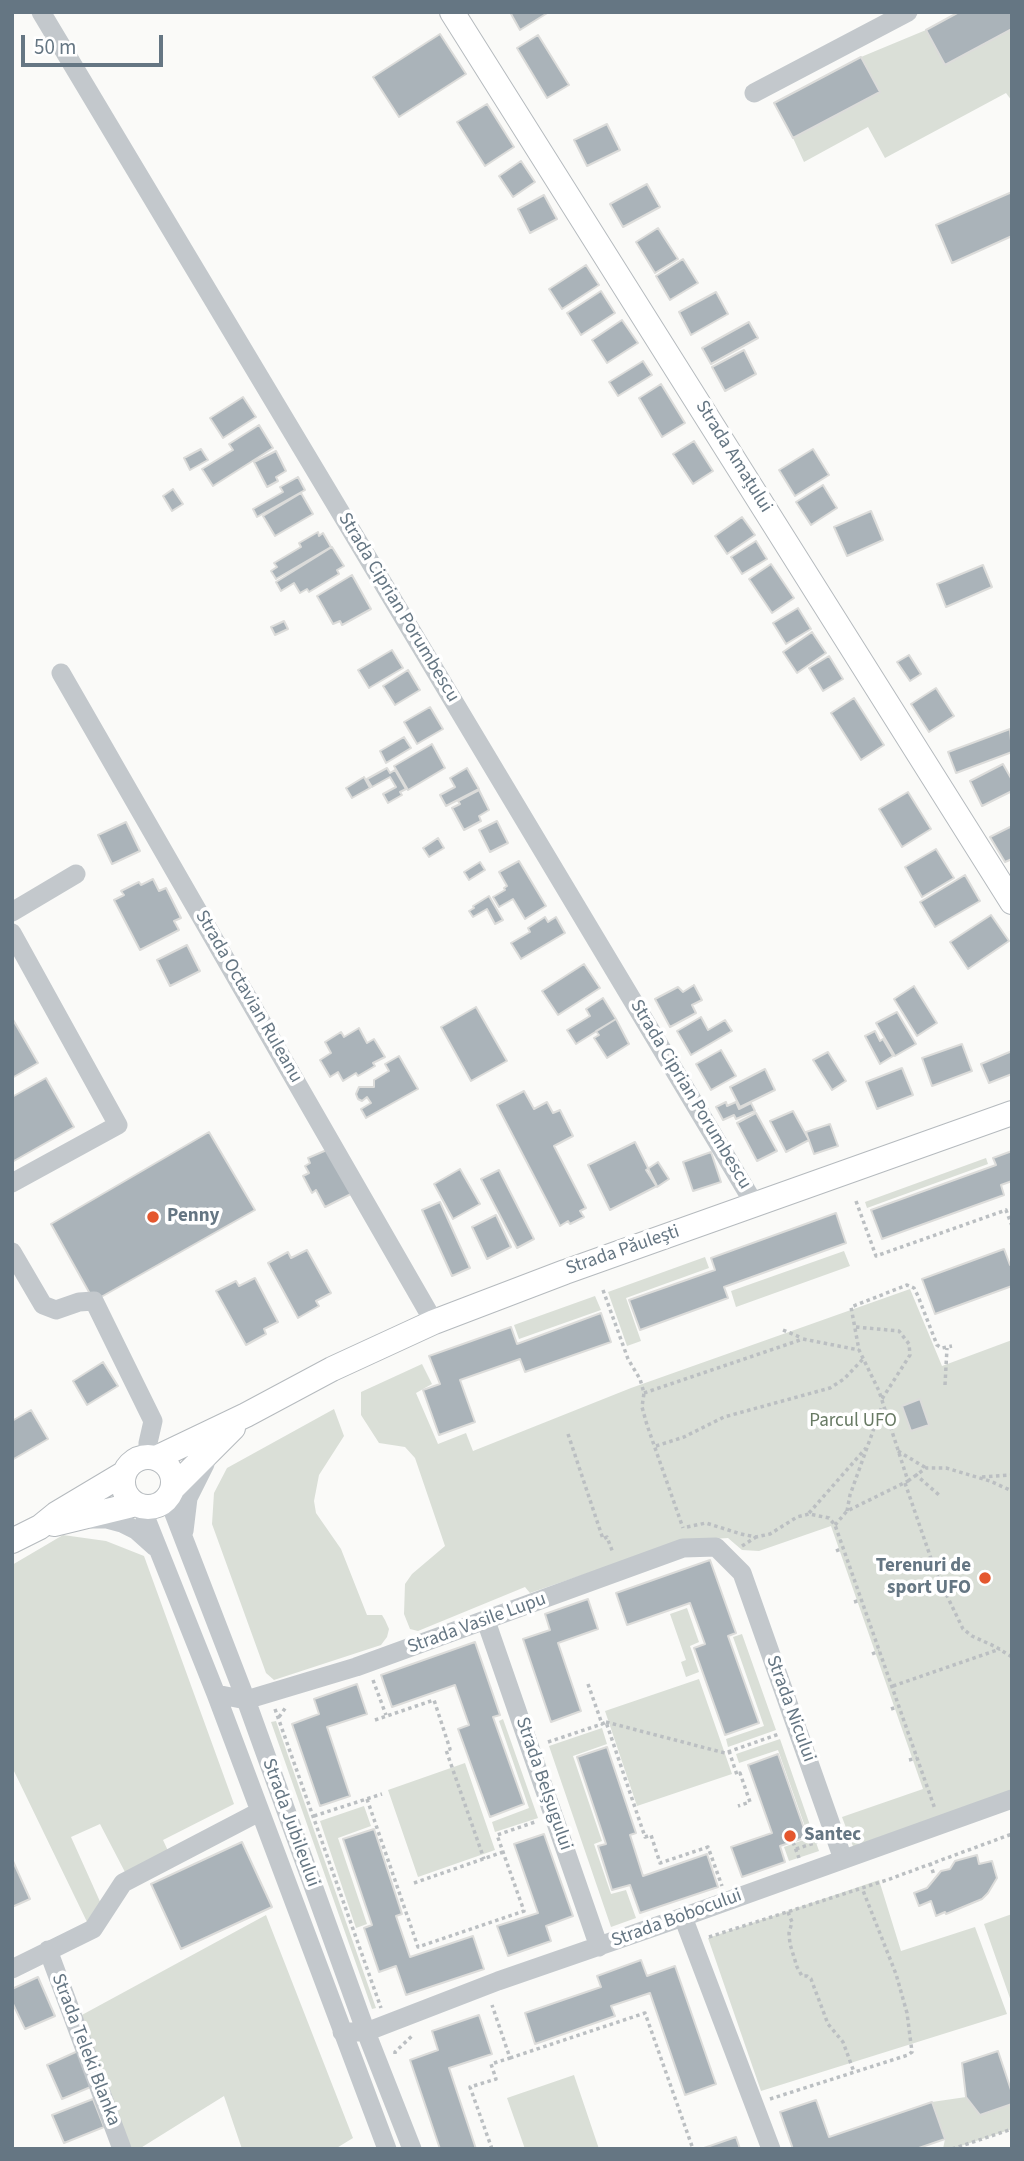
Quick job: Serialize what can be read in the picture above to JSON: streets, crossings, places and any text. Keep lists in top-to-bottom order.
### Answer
{
  "streets": {
    "main road": ["Strada Amațului", "Strada Păulești"],
    "street": [
      "Strada Ciprian Porumbescu",
      "Strada Octavian Ruleanu",
      "Strada Vasile Lupu",
      "Strada Nicului",
      "Strada Belșugului",
      "Strada Jubileului",
      "Strada Bobocului",
      "Strada Teleki Blanka"
    ]
  },
  "crossings": [
    ["Strada Ciprian Porumbescu", "Strada Păulești"],
    ["Strada Octavian Ruleanu", "Strada Păulești"],
    ["Strada Păulești", "Strada Jubileului"],
    ["Strada Vasile Lupu", "Strada Nicului"],
    ["Strada Vasile Lupu", "Strada Belșugului"],
    ["Strada Vasile Lupu", "Strada Jubileului"],
    ["Strada Nicului", "Strada Bobocului"],
    ["Strada Belșugului", "Strada Bobocului"],
    ["Strada Jubileului", "Strada Bobocului"]
  ],
  "parks": ["Parcul UFO"],
  "places": ["Penny", "Terenuri de sport UFO", "Santec"],
  "scale_bar": "50 m"
}
